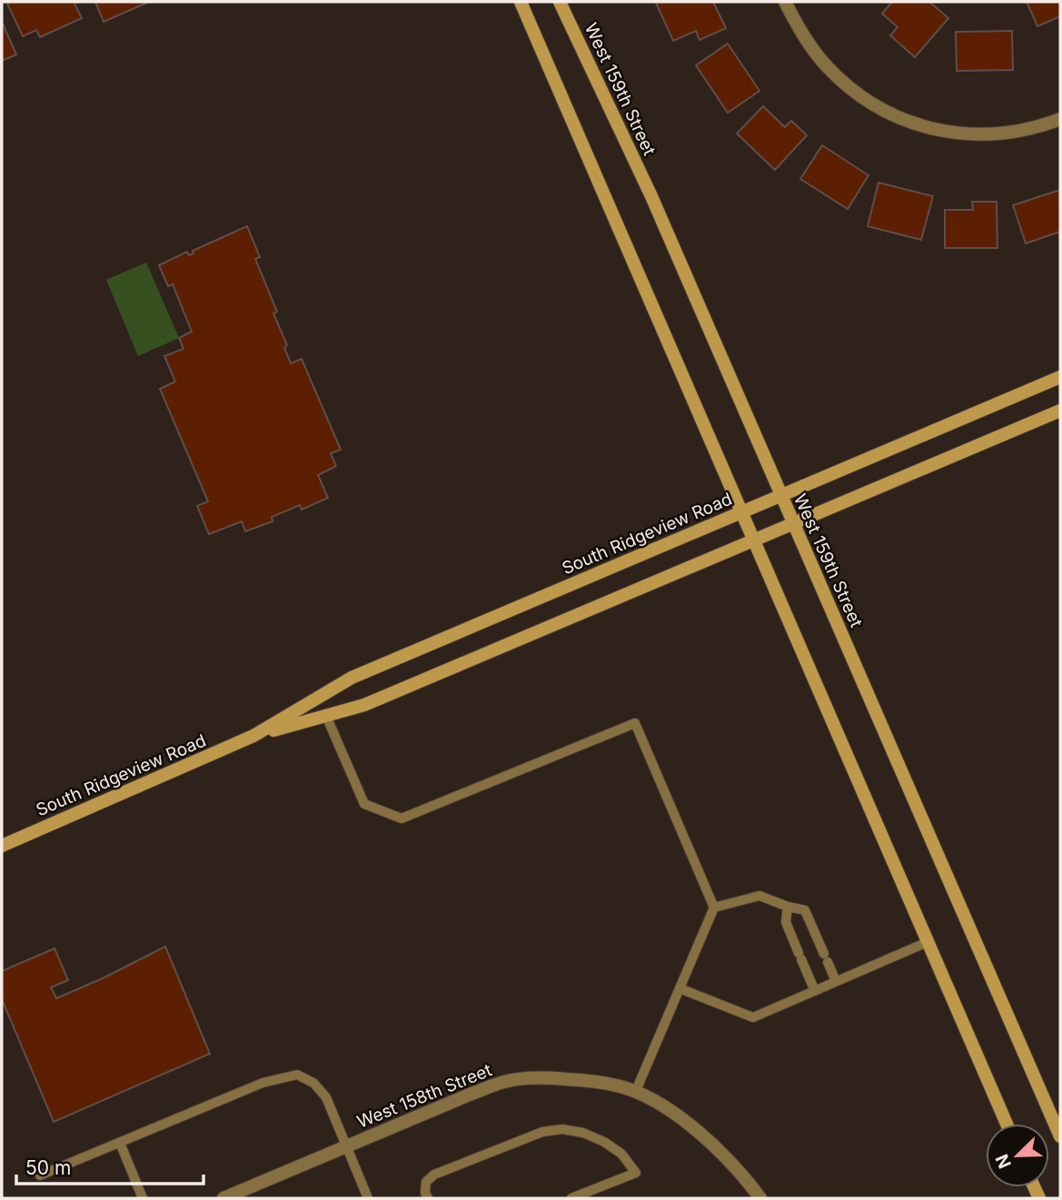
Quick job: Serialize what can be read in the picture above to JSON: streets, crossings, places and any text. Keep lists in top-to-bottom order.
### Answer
{
  "streets": {
    "main road": ["West 159th Street", "South Ridgeview Road"],
    "street": ["West 158th Street"]
  },
  "crossings": [
    ["West 159th Street", "South Ridgeview Road"]
  ],
  "scale_bar": "50 m",
  "north": "bottom left"
}
